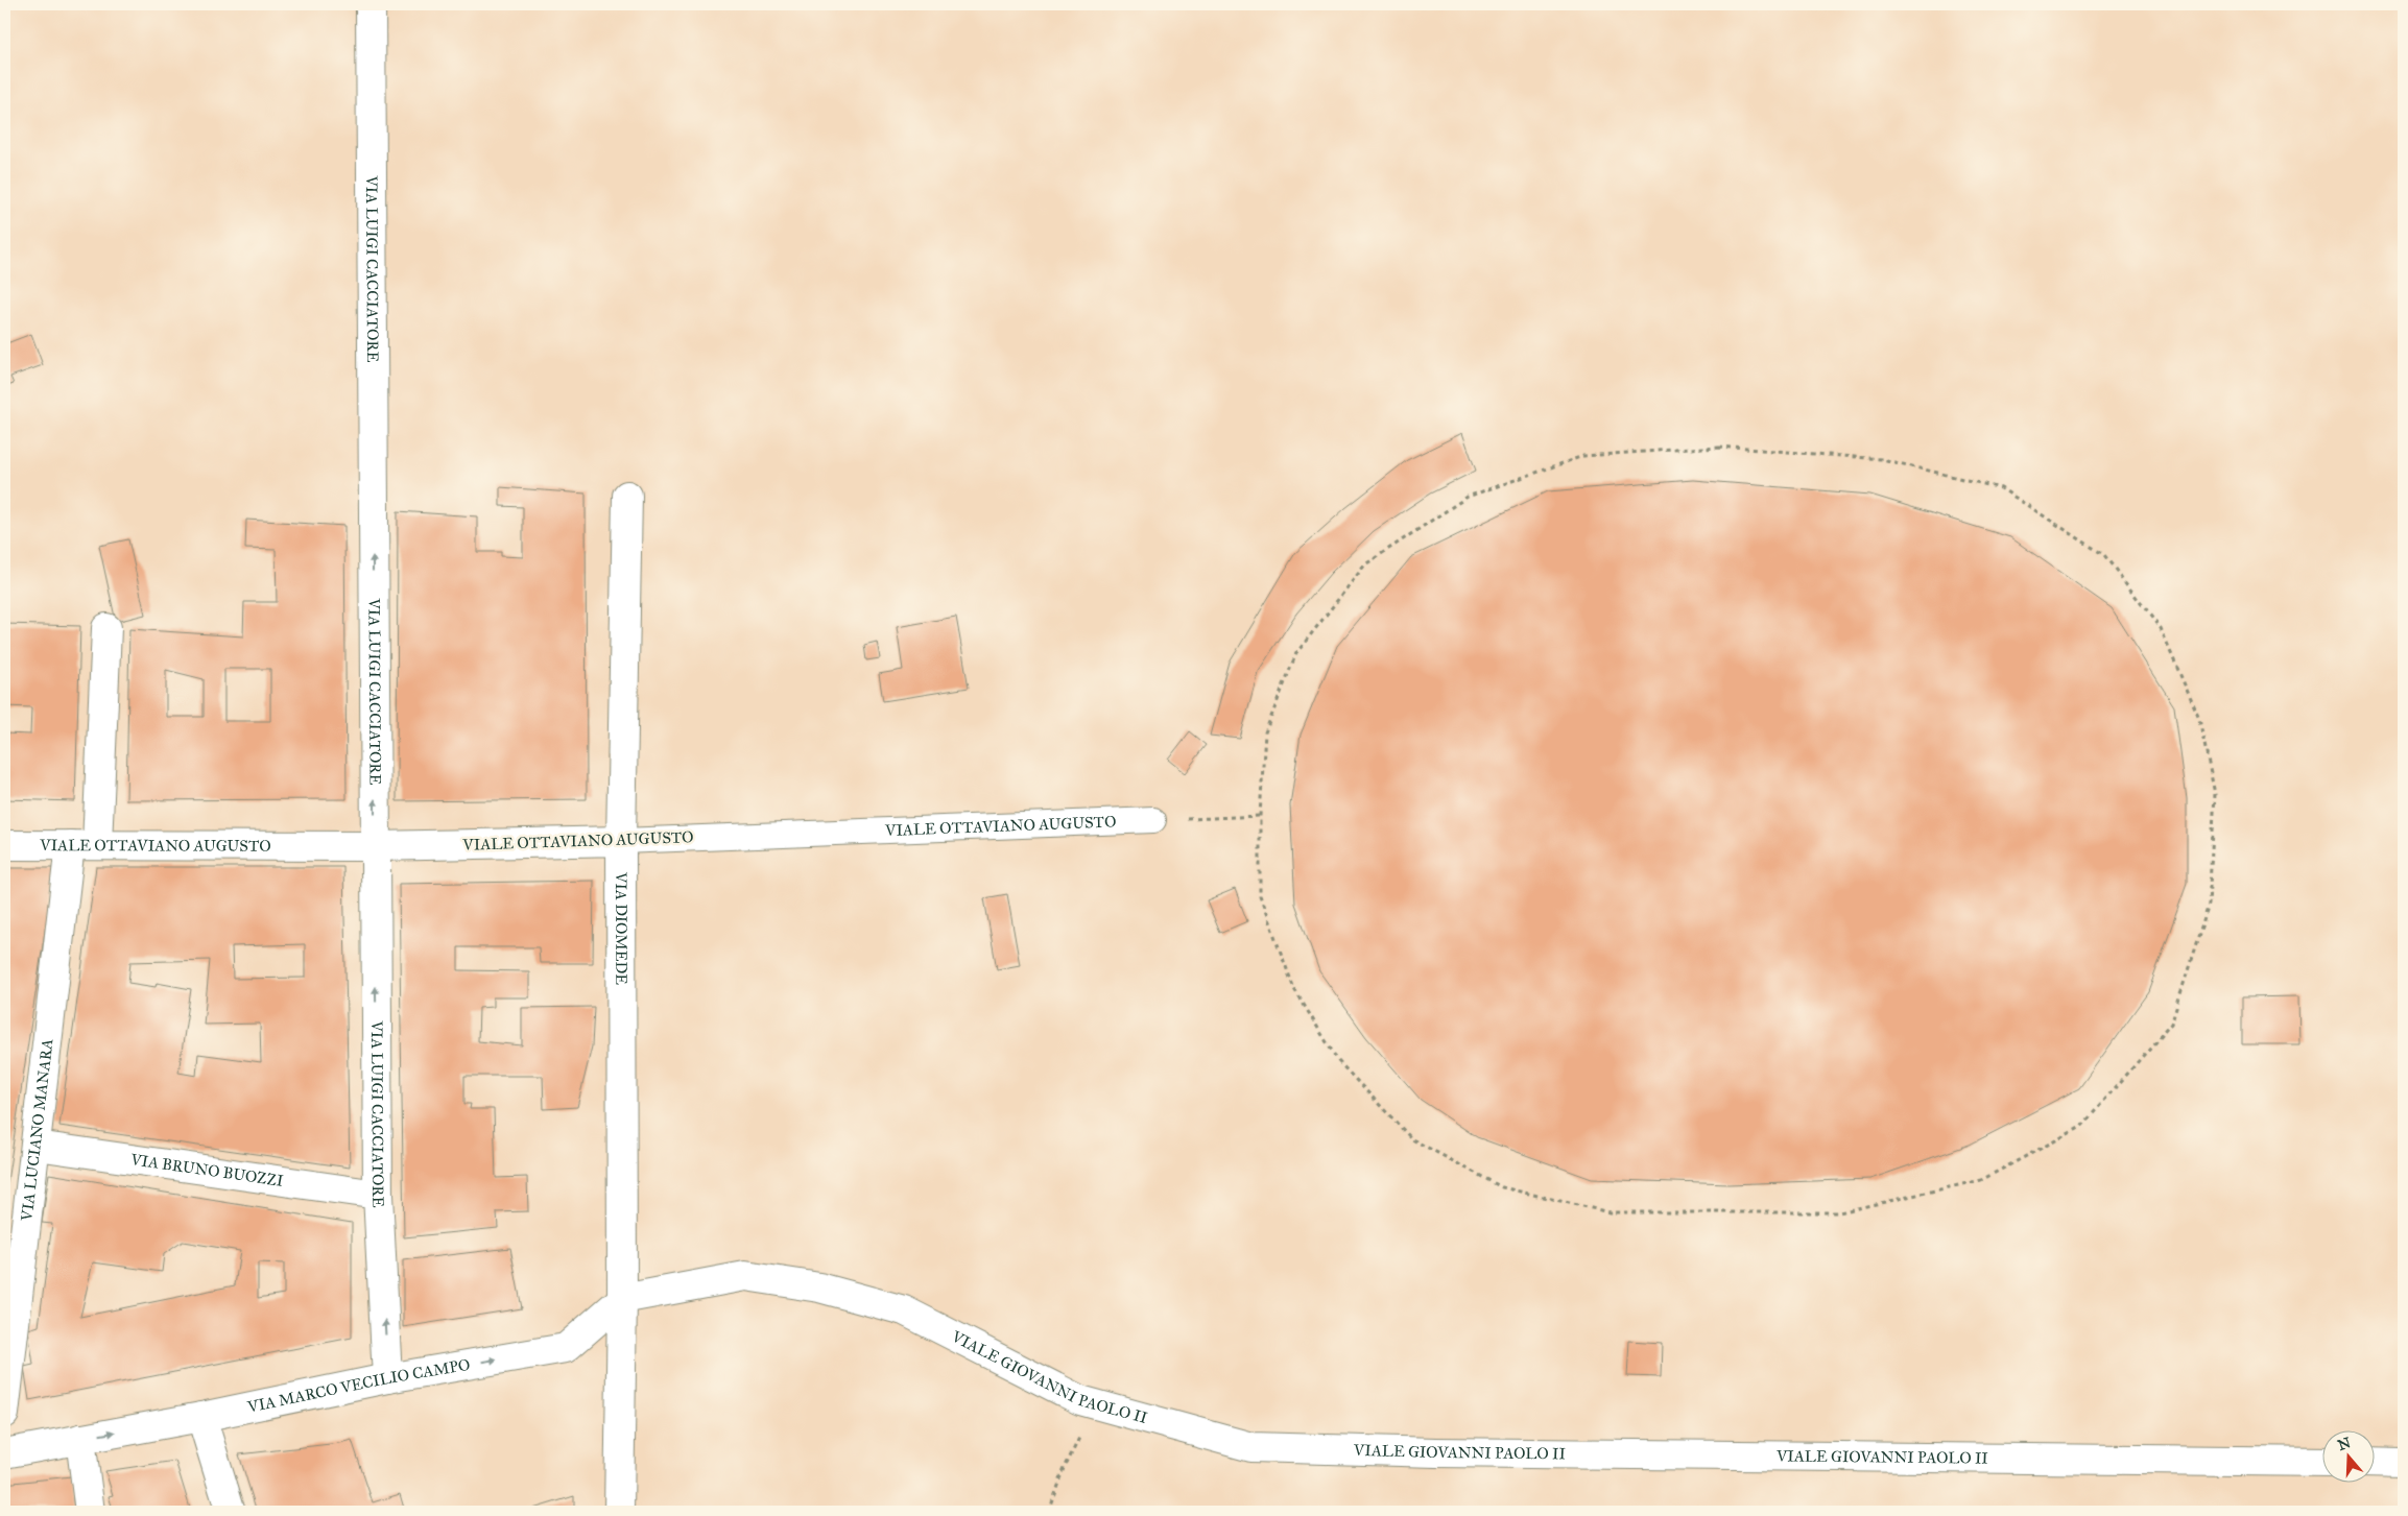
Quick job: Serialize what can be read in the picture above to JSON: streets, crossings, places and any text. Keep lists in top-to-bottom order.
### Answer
{
  "streets": {
    "street": [
      "VIA LUIGI CACCIATORE",
      "VIALE OTTAVIANO AUGUSTO",
      "VIA DIOMEDE",
      "VIA LUCIANO MANARA",
      "VIA BRUNO BUOZZI",
      "VIALE GIOVANNI PAOLO II",
      "VIA MARCO VECILIO CAMPO"
    ]
  },
  "crossings": [
    ["VIA LUIGI CACCIATORE", "VIALE OTTAVIANO AUGUSTO"],
    ["VIA LUIGI CACCIATORE", "VIA BRUNO BUOZZI"],
    ["VIA LUIGI CACCIATORE", "VIA MARCO VECILIO CAMPO"],
    ["VIALE OTTAVIANO AUGUSTO", "VIA DIOMEDE"],
    ["VIALE OTTAVIANO AUGUSTO", "VIA LUCIANO MANARA"],
    ["VIA DIOMEDE", "VIALE GIOVANNI PAOLO II"],
    ["VIA DIOMEDE", "VIA MARCO VECILIO CAMPO"],
    ["VIA LUCIANO MANARA", "VIA BRUNO BUOZZI"],
    ["VIALE GIOVANNI PAOLO II", "VIA MARCO VECILIO CAMPO"]
  ],
  "one_way": ["VIA LUIGI CACCIATORE", "VIA MARCO VECILIO CAMPO"],
  "north": "top"
}
